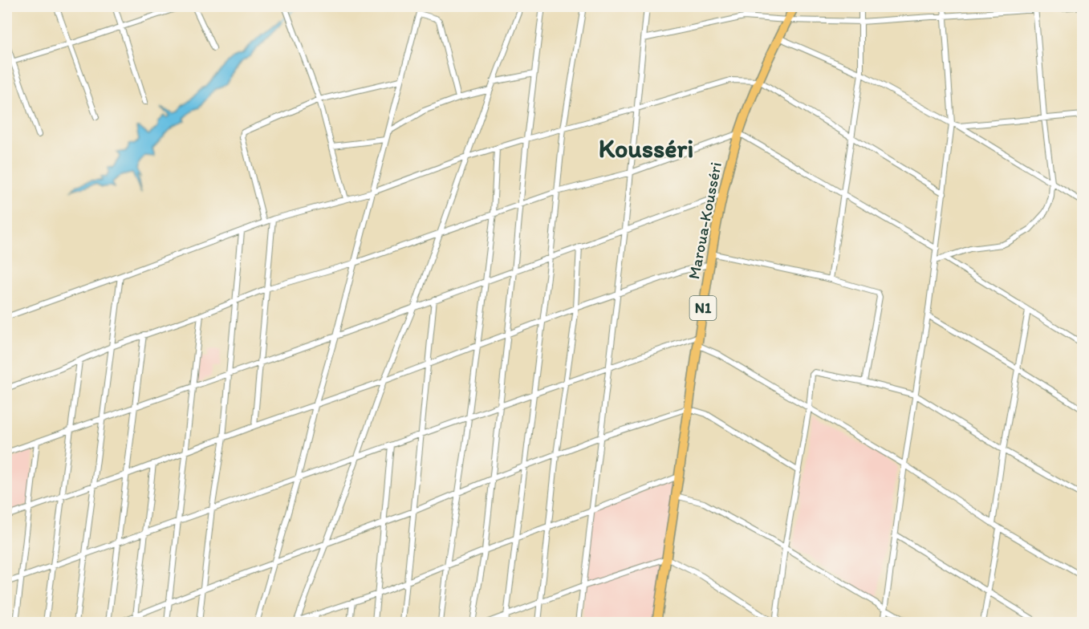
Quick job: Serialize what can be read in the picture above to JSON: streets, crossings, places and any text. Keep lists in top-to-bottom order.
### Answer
{
  "streets": {
    "highway": ["Maroua-Kousséri", "N1"]
  },
  "districts": ["Kousséri"]
}
